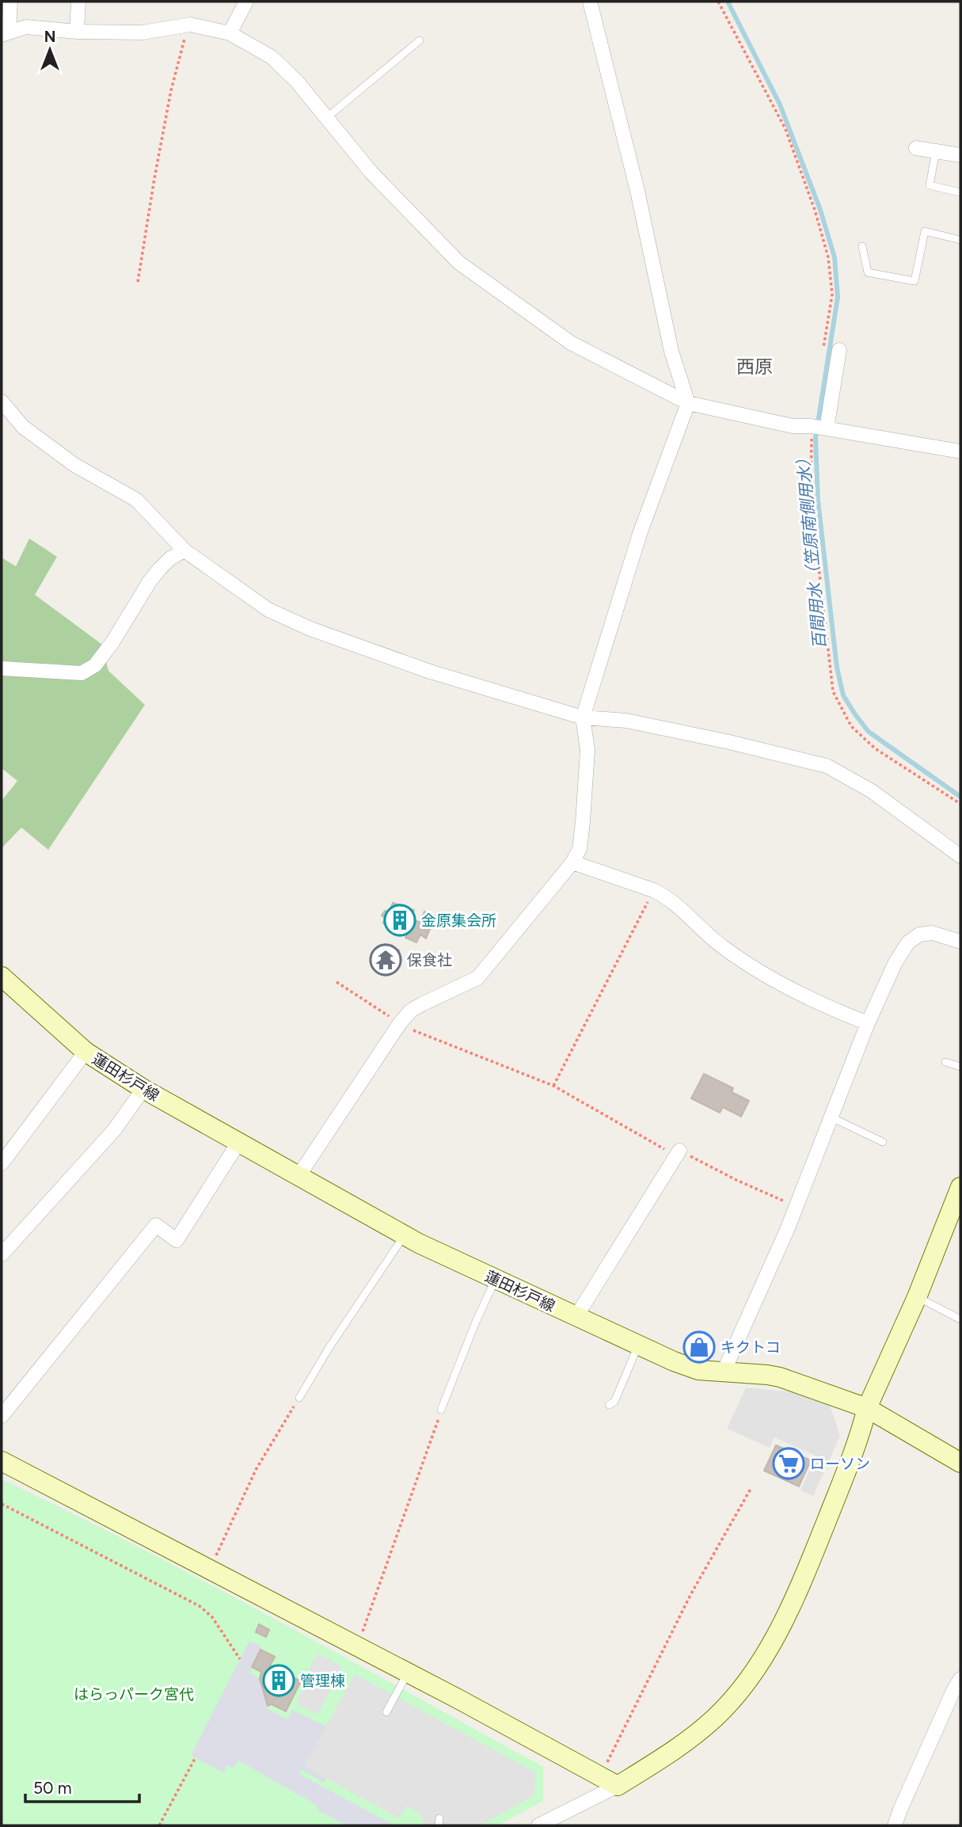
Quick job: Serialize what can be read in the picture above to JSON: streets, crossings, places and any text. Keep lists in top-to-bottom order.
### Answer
{
  "streets": {
    "street": ["蓮田杉戸線"]
  },
  "districts": ["西原"],
  "water": ["百間用水（笠原南側用水）"],
  "parks": ["はらっパーク宮代"],
  "places": {
    "building": ["金原集会所", "管理棟"],
    "temple": ["保食社"],
    "shop": ["キクトコ"],
    "supermarket": ["ローソン"]
  },
  "scale_bar": "50 m",
  "north": "top"
}
